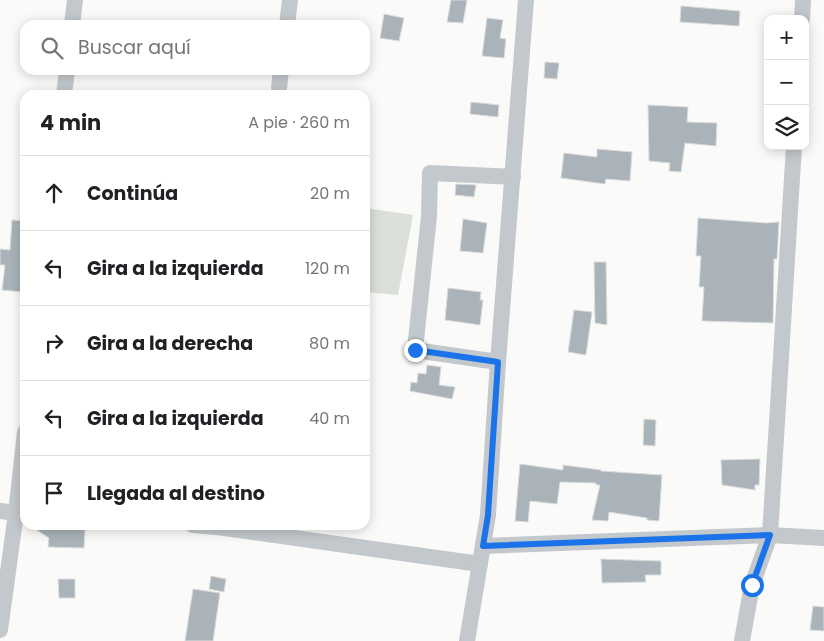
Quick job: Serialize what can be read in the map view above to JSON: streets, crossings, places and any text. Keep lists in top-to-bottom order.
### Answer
{
  "page": {
    "map_buttons": ["+", "−"],
    "search": "Buscar aquí",
    "heading": ["4 min", "A pie · 260 m"],
    "list": [
      ["Continúa", "20 m"],
      ["Gira a la izquierda", "120 m"],
      ["Gira a la derecha", "80 m"],
      ["Gira a la izquierda", "40 m"],
      "Llegada al destino"
    ]
  }
}
